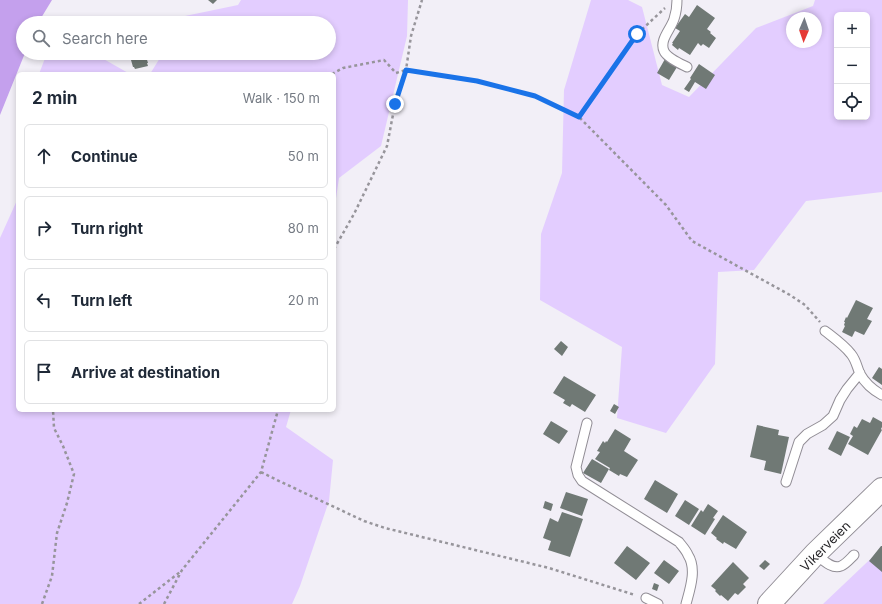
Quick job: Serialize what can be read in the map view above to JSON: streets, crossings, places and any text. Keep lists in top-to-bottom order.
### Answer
{
  "streets": {
    "main road": ["Vikerveien"]
  },
  "north": "bottom",
  "page": {
    "map_buttons": ["+", "−"],
    "search": "Search here",
    "heading": ["2 min", "Walk · 150 m"],
    "list": [
      ["Continue", "50 m"],
      ["Turn right", "80 m"],
      ["Turn left", "20 m"],
      "Arrive at destination"
    ]
  }
}
